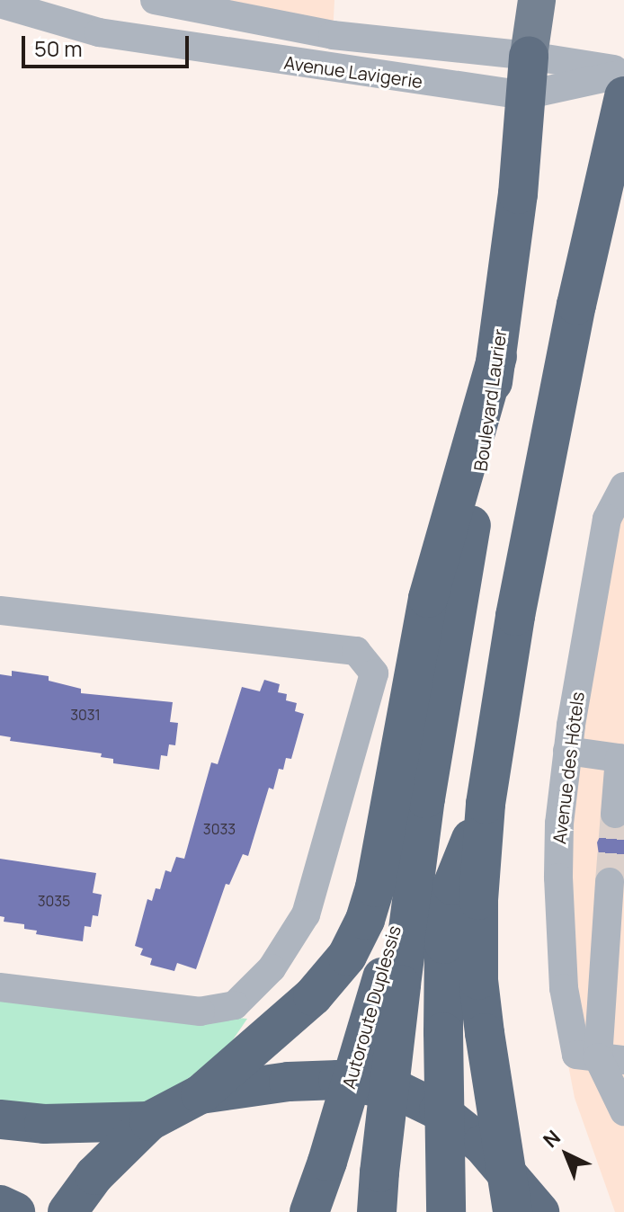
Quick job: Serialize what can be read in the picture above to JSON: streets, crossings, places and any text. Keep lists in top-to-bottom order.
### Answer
{
  "streets": {
    "highway": ["Boulevard Laurier", "Autoroute Duplessis"],
    "street": ["Avenue Lavigerie", "Avenue des Hôtels"]
  },
  "crossings": [
    ["Avenue Lavigerie", "Boulevard Laurier"],
    ["Boulevard Laurier", "Autoroute Duplessis"]
  ],
  "house_numbers": ["3031", "3033", "3035"],
  "scale_bar": "50 m",
  "north": "top left"
}
